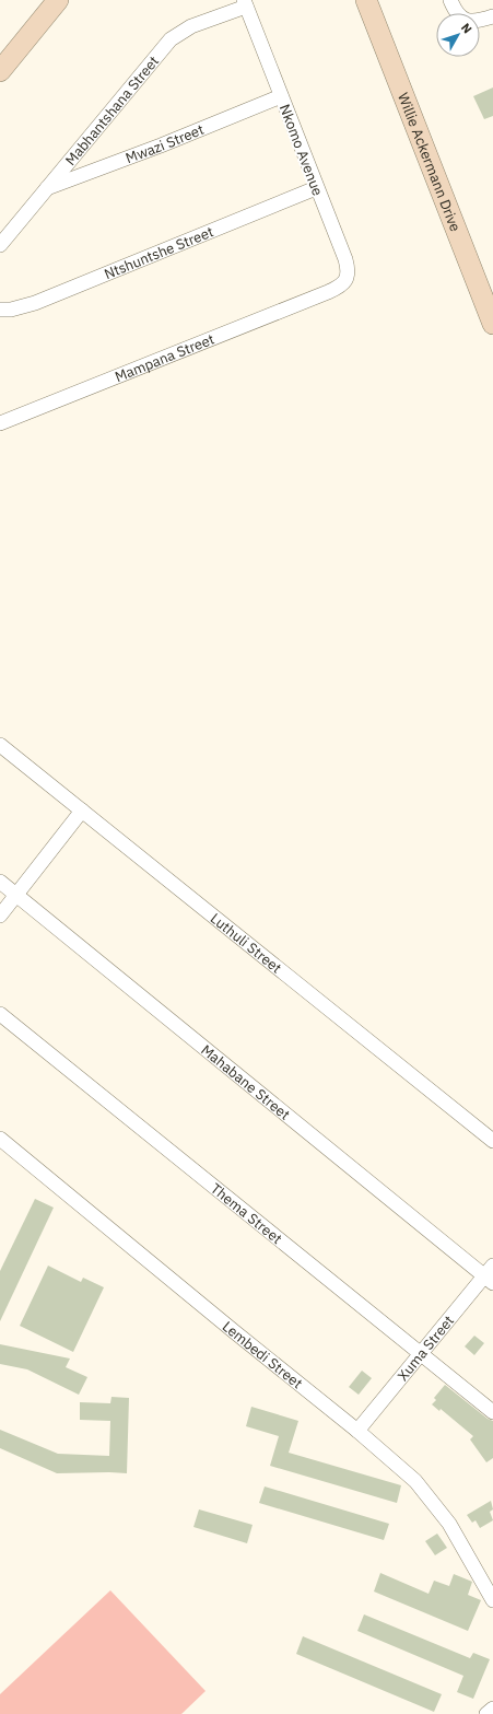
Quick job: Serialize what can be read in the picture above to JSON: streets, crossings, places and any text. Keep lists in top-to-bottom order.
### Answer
{
  "streets": {
    "street": [
      "Mabhantshana Street",
      "Mwazi Street",
      "Nkomo Avenue",
      "Willie Ackermann Drive",
      "Ntshuntshe Street",
      "Mampana Street",
      "Luthuli Street",
      "Mahabane Street",
      "Thema Street",
      "Xuma Street",
      "Lembedi Street"
    ]
  },
  "crossings": [
    ["Mabhantshana Street", "Mwazi Street"],
    ["Mabhantshana Street", "Nkomo Avenue"],
    ["Mwazi Street", "Nkomo Avenue"],
    ["Nkomo Avenue", "Ntshuntshe Street"],
    ["Nkomo Avenue", "Mampana Street"],
    ["Mahabane Street", "Xuma Street"],
    ["Thema Street", "Xuma Street"],
    ["Xuma Street", "Lembedi Street"]
  ],
  "north": "top right"
}
